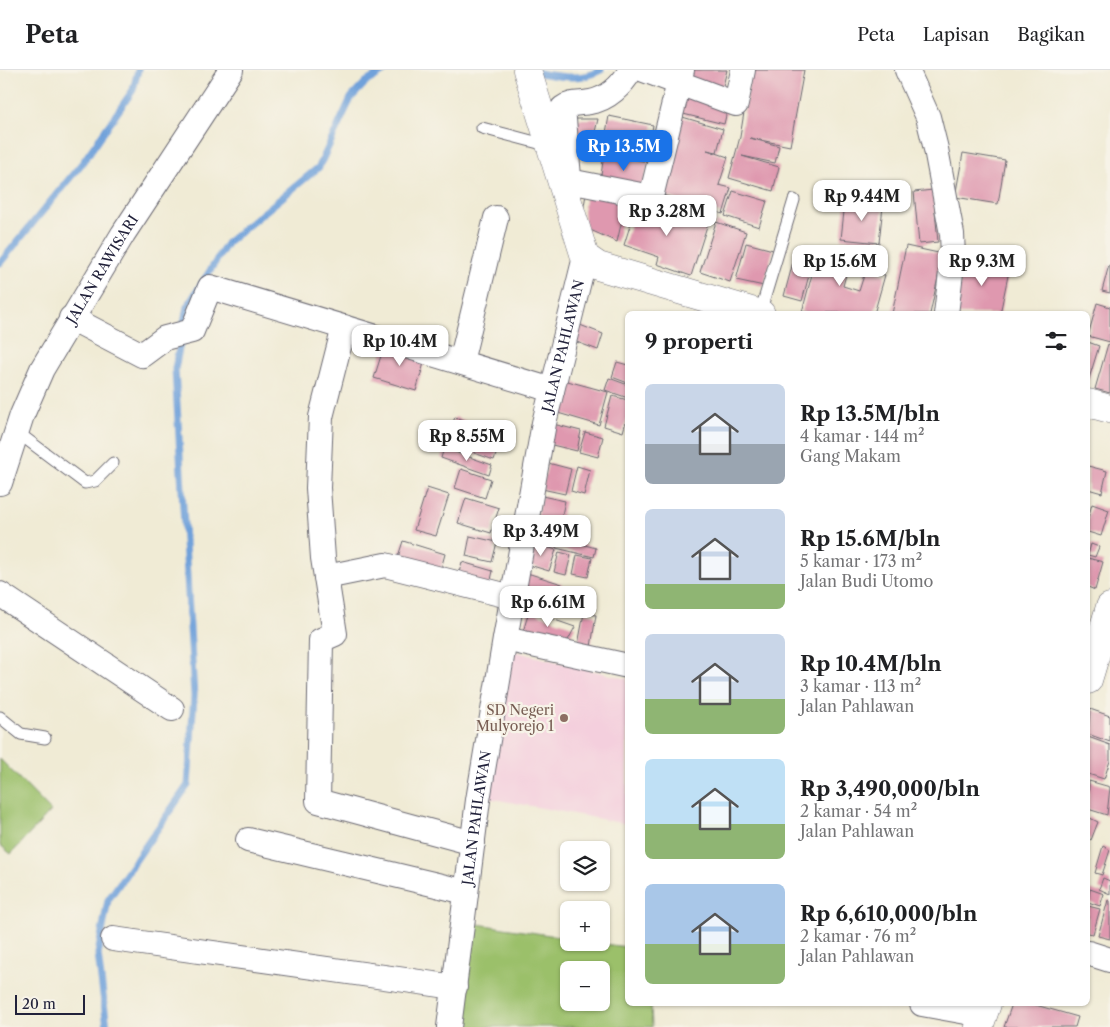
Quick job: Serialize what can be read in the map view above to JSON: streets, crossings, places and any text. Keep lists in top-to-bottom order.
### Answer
{
  "streets": {
    "street": ["JALAN RAWISARI", "JALAN PAHLAWAN"]
  },
  "places": ["SD Negeri Mulyorejo 1"],
  "scale_bar": "20 m",
  "page": {
    "header": "Peta",
    "nav": ["Peta", "Lapisan", "Bagikan"],
    "price": [
      "Rp 13.5M",
      "Rp 9.44M",
      "Rp 3.28M",
      "Rp 15.6M",
      "Rp 9.3M",
      "Rp 10.4M",
      "Rp 8.55M",
      "Rp 3.49M",
      "Rp 6.61M"
    ],
    "heading": "9 properti",
    "list": [
      {
        "name": "Rp 13.5M/bln",
        "note": "4 kamar · 144 m² · Gang Makam"
      },
      {
        "name": "Rp 15.6M/bln",
        "note": "5 kamar · 173 m² · Jalan Budi Utomo"
      },
      {
        "name": "Rp 10.4M/bln",
        "note": "3 kamar · 113 m² · Jalan Pahlawan"
      },
      {
        "name": "Rp 3,490,000/bln",
        "note": "2 kamar · 54 m² · Jalan Pahlawan"
      },
      {
        "name": "Rp 6,610,000/bln",
        "note": "2 kamar · 76 m² · Jalan Pahlawan"
      }
    ],
    "map_buttons": ["+", "−"],
    "scale": "20 m"
  }
}
